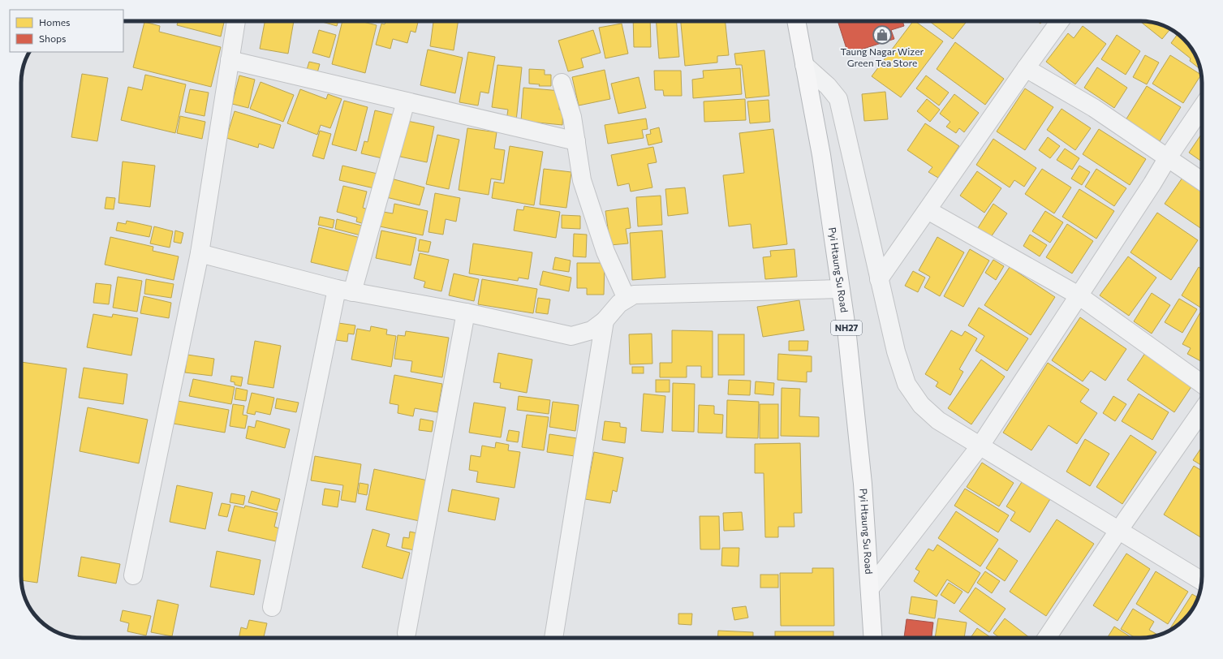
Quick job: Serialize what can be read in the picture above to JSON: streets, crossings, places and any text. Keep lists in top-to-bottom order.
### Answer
{
  "streets": {
    "highway": ["Pyi Htaung Su Road", "NH27"]
  },
  "places": {
    "shop": ["Taung Nagar Wizer Green Tea Store"]
  },
  "legend": ["Homes", "Shops"]
}
